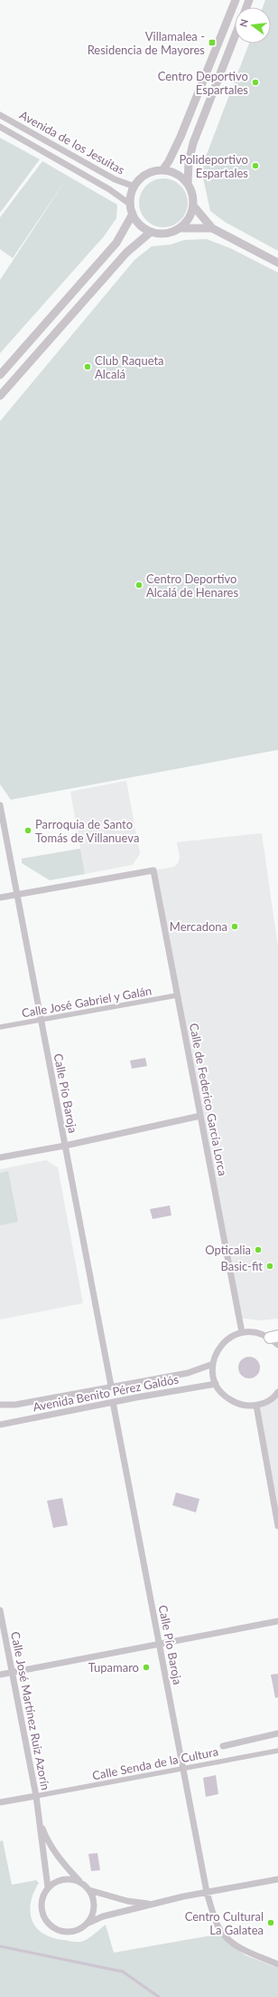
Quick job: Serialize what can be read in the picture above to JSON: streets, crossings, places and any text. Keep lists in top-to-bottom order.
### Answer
{
  "streets": {
    "street": [
      "Avenida de los Jesuitas",
      "Calle José Gabriel y Galán",
      "Calle Pío Baroja",
      "Calle de Federico García Lorca",
      "Avenida Benito Pérez Galdós",
      "Calle José Martínez Ruiz Azorín",
      "Calle Senda de la Cultura"
    ]
  },
  "crossings": [
    ["Calle José Gabriel y Galán", "Calle Pío Baroja"],
    ["Calle José Gabriel y Galán", "Calle de Federico García Lorca"],
    ["Calle Pío Baroja", "Calle de Federico García Lorca"],
    ["Calle Pío Baroja", "Avenida Benito Pérez Galdós"],
    ["Calle Pío Baroja", "Calle Senda de la Cultura"],
    ["Calle José Martínez Ruiz Azorín", "Calle Senda de la Cultura"]
  ],
  "places": {
    "transit": ["Villamalea - Residencia de Mayores"],
    "other": [
      "Centro Deportivo Espartales",
      "Polideportivo Espartales",
      "Club Raqueta Alcalá",
      "Centro Deportivo Alcalá de Henares",
      "Parroquia de Santo Tomás de Villanueva",
      "Mercadona",
      "Opticalia",
      "Basic-fit",
      "Tupamaro",
      "Centro Cultural La Galatea"
    ]
  },
  "north": "left"
}
